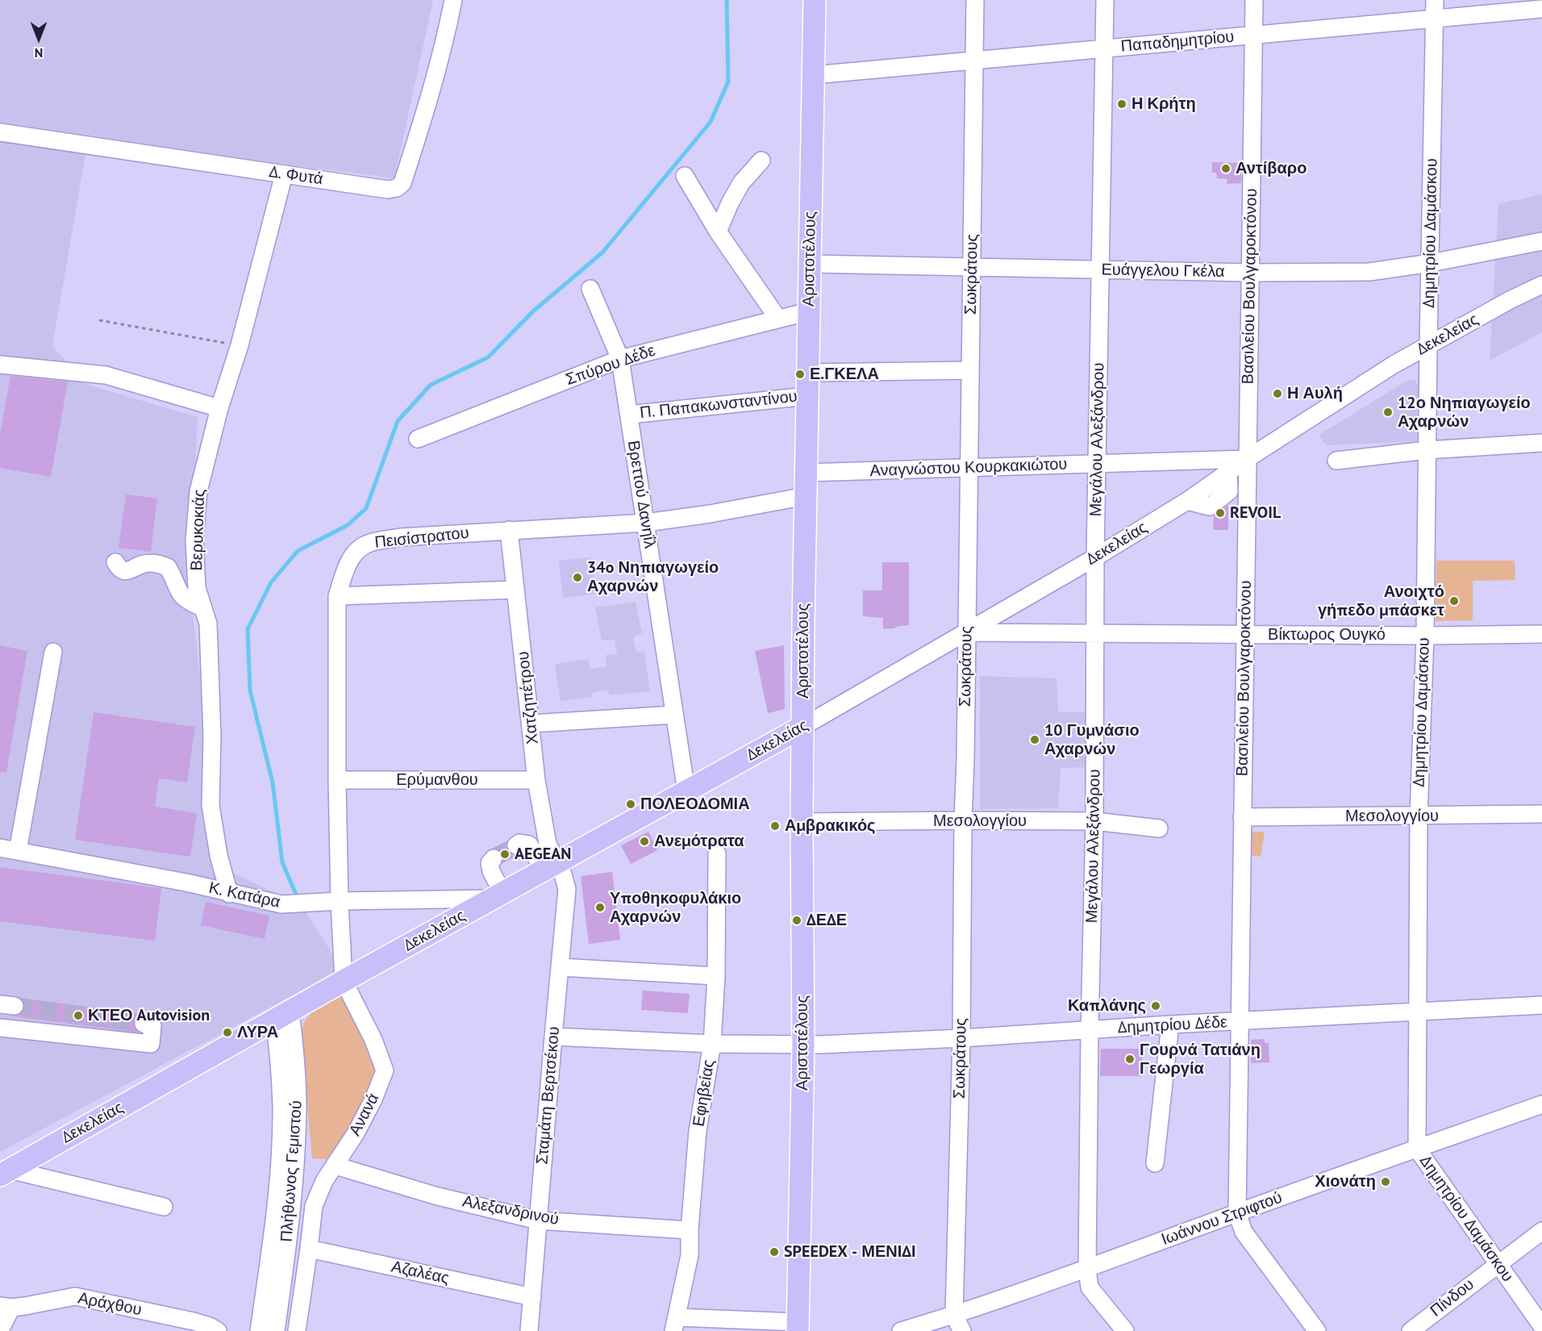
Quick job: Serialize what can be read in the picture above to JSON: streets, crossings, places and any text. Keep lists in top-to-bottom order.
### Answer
{
  "streets": {
    "main road": ["Αριστοτέλους", "Δεκελείας"],
    "street": [
      "Παπαδημητρίου",
      "Δ. Φυτά",
      "Δημητρίου Δαμάσκου",
      "Ευάγγελου Γκέλα",
      "Σωκράτους",
      "Βασιλείου Βουλγαροκτόνου",
      "Σπύρου Δέδε",
      "Π. Παπακωνσταντίνου",
      "Μεγάλου Αλεξάνδρου",
      "Αναγνώστου Κουρκακιώτου",
      "Βρεττού Δανηΐλ",
      "Βερυκοκιάς",
      "Πεισίστρατου",
      "Βίκτωρος Ουγκό",
      "Χατζηπέτρου",
      "Ερύμανθου",
      "Μεσολογγίου",
      "Κ. Κατάρα",
      "Δημητρίου Δέδε",
      "Εφηβείας",
      "Σταμάτη Βερτσέκου",
      "Ανανά",
      "Πλήθωνος Γεμιστού",
      "Αλεξανδρινού",
      "Ιωάννου Στριφτού",
      "Αζαλέας",
      "Πίνδου",
      "Αράχθου"
    ]
  },
  "crossings": [
    ["Παπαδημητρίου", "Δημητρίου Δαμάσκου"],
    ["Παπαδημητρίου", "Αριστοτέλους"],
    ["Παπαδημητρίου", "Σωκράτους"],
    ["Παπαδημητρίου", "Βασιλείου Βουλγαροκτόνου"],
    ["Παπαδημητρίου", "Μεγάλου Αλεξάνδρου"],
    ["Δ. Φυτά", "Βερυκοκιάς"],
    ["Δημητρίου Δαμάσκου", "Ευάγγελου Γκέλα"],
    ["Δημητρίου Δαμάσκου", "Δεκελείας"],
    ["Δημητρίου Δαμάσκου", "Βίκτωρος Ουγκό"],
    ["Δημητρίου Δαμάσκου", "Μεσολογγίου"],
    ["Δημητρίου Δαμάσκου", "Δημητρίου Δέδε"],
    ["Δημητρίου Δαμάσκου", "Ιωάννου Στριφτού"],
    ["Δημητρίου Δαμάσκου", "Πίνδου"],
    ["Αριστοτέλους", "Ευάγγελου Γκέλα"],
    ["Αριστοτέλους", "Δεκελείας"],
    ["Αριστοτέλους", "Σπύρου Δέδε"],
    ["Αριστοτέλους", "Π. Παπακωνσταντίνου"],
    ["Αριστοτέλους", "Αναγνώστου Κουρκακιώτου"],
    ["Αριστοτέλους", "Πεισίστρατου"],
    ["Αριστοτέλους", "Μεσολογγίου"],
    ["Αριστοτέλους", "Δημητρίου Δέδε"],
    ["Ευάγγελου Γκέλα", "Σωκράτους"],
    ["Ευάγγελου Γκέλα", "Βασιλείου Βουλγαροκτόνου"],
    ["Ευάγγελου Γκέλα", "Μεγάλου Αλεξάνδρου"],
    ["Σωκράτους", "Δεκελείας"],
    ["Σωκράτους", "Αναγνώστου Κουρκακιώτου"],
    ["Σωκράτους", "Βίκτωρος Ουγκό"],
    ["Σωκράτους", "Μεσολογγίου"],
    ["Σωκράτους", "Δημητρίου Δέδε"],
    ["Σωκράτους", "Ιωάννου Στριφτού"],
    ["Βασιλείου Βουλγαροκτόνου", "Δεκελείας"],
    ["Βασιλείου Βουλγαροκτόνου", "Αναγνώστου Κουρκακιώτου"],
    ["Βασιλείου Βουλγαροκτόνου", "Βίκτωρος Ουγκό"],
    ["Βασιλείου Βουλγαροκτόνου", "Μεσολογγίου"],
    ["Βασιλείου Βουλγαροκτόνου", "Δημητρίου Δέδε"],
    ["Βασιλείου Βουλγαροκτόνου", "Ιωάννου Στριφτού"],
    ["Δεκελείας", "Μεγάλου Αλεξάνδρου"],
    ["Δεκελείας", "Αναγνώστου Κουρκακιώτου"],
    ["Δεκελείας", "Βρεττού Δανηΐλ"],
    ["Δεκελείας", "Πεισίστρατου"],
    ["Δεκελείας", "Βίκτωρος Ουγκό"],
    ["Δεκελείας", "Χατζηπέτρου"],
    ["Δεκελείας", "Κ. Κατάρα"],
    ["Δεκελείας", "Σταμάτη Βερτσέκου"],
    ["Δεκελείας", "Ανανά"],
    ["Δεκελείας", "Πλήθωνος Γεμιστού"],
    ["Σπύρου Δέδε", "Βρεττού Δανηΐλ"],
    ["Π. Παπακωνσταντίνου", "Βρεττού Δανηΐλ"],
    ["Μεγάλου Αλεξάνδρου", "Αναγνώστου Κουρκακιώτου"],
    ["Μεγάλου Αλεξάνδρου", "Βίκτωρος Ουγκό"],
    ["Μεγάλου Αλεξάνδρου", "Μεσολογγίου"],
    ["Μεγάλου Αλεξάνδρου", "Δημητρίου Δέδε"],
    ["Μεγάλου Αλεξάνδρου", "Ιωάννου Στριφτού"],
    ["Βρεττού Δανηΐλ", "Πεισίστρατου"],
    ["Βερυκοκιάς", "Κ. Κατάρα"],
    ["Πεισίστρατου", "Χατζηπέτρου"],
    ["Πεισίστρατου", "Ερύμανθου"],
    ["Πεισίστρατου", "Κ. Κατάρα"],
    ["Πεισίστρατου", "Ανανά"],
    ["Χατζηπέτρου", "Ερύμανθου"],
    ["Χατζηπέτρου", "Σταμάτη Βερτσέκου"],
    ["Δημητρίου Δέδε", "Εφηβείας"],
    ["Δημητρίου Δέδε", "Σταμάτη Βερτσέκου"],
    ["Εφηβείας", "Αλεξανδρινού"],
    ["Σταμάτη Βερτσέκου", "Αλεξανδρινού"],
    ["Σταμάτη Βερτσέκου", "Αζαλέας"],
    ["Ανανά", "Πλήθωνος Γεμιστού"],
    ["Ανανά", "Αλεξανδρινού"],
    ["Ανανά", "Αζαλέας"],
    ["Πλήθωνος Γεμιστού", "Αζαλέας"]
  ],
  "places": [
    "Η Κρήτη",
    "Αντίβαρο",
    "Ε.ΓΚΕΛΑ",
    "Η Αυλή",
    "12ο Νηπιαγωγείο Αχαρνών",
    "REVOIL",
    "34o Νηπιαγωγείο Αχαρνών",
    "Ανοιχτό γήπεδο μπάσκετ",
    "10 Γυμνάσιο Αχαρνών",
    "ΠΟΛΕΟΔΟΜΙΑ",
    "Αμβρακικός",
    "Ανεμότρατα",
    "AEGEAN",
    "Υποθηκοφυλάκιο Αχαρνών",
    "ΔΕΔΕ",
    "Καπλάνης",
    "ΚΤΕΟ Autovision",
    "ΛΥΡΑ",
    "Γουρνά Τατιάνη Γεωργία",
    "Χιονάτη",
    "SPEEDEX - ΜΕΝΙΔΙ"
  ],
  "north": "bottom"
}
